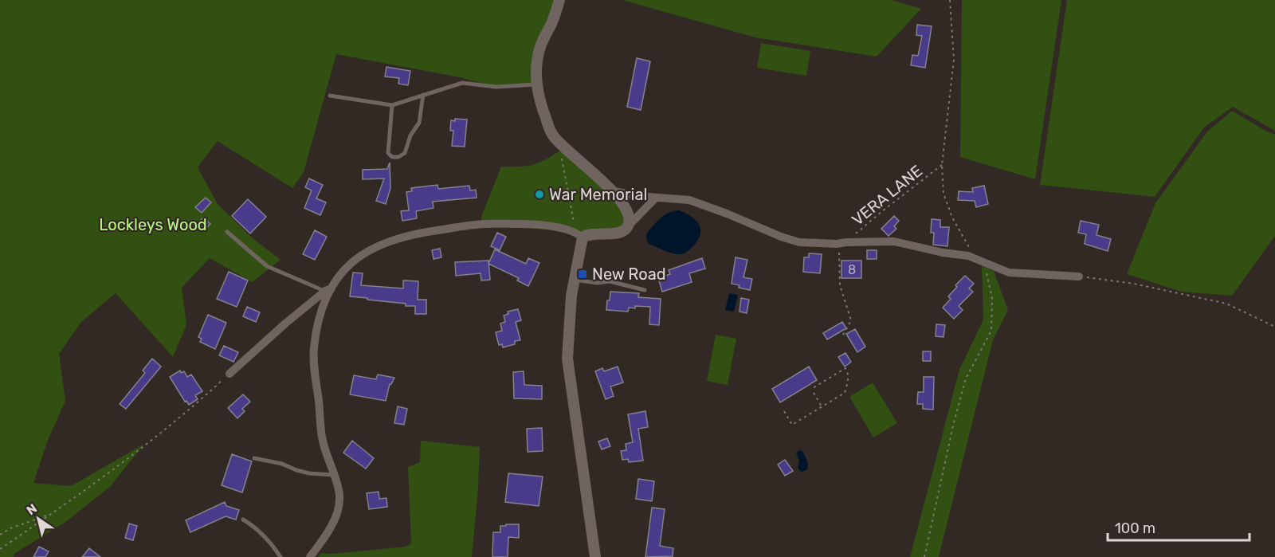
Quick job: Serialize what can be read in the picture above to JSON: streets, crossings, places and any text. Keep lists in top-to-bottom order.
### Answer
{
  "streets": {
    "path": ["VERA LANE"]
  },
  "parks": ["Lockleys Wood"],
  "places": {
    "other": ["War Memorial"],
    "transit": ["New Road"]
  },
  "house_numbers": ["8"],
  "scale_bar": "100 m",
  "north": "top left"
}
